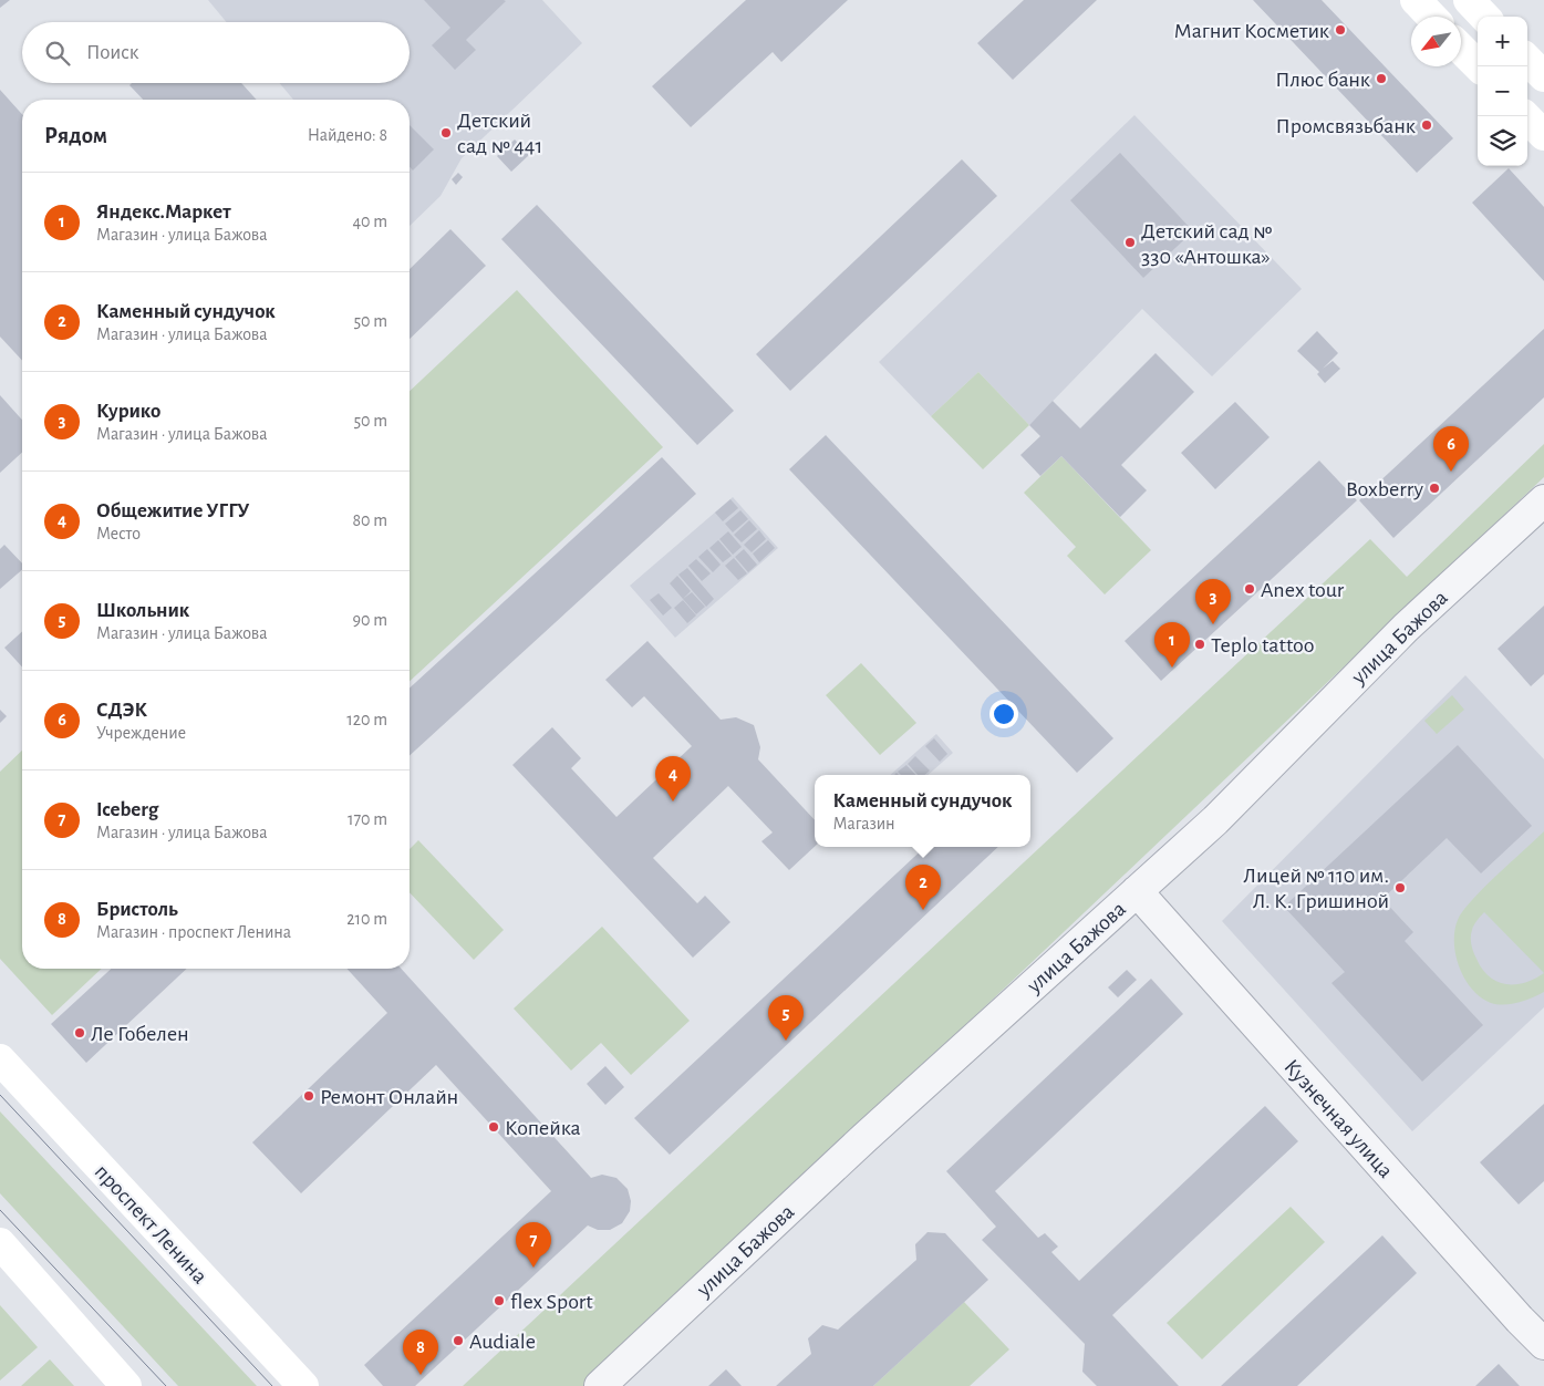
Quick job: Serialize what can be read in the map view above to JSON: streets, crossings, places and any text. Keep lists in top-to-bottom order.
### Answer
{
  "streets": {
    "main road": ["проспект Ленина"],
    "street": ["улица Бажова", "Кузнечная улица"]
  },
  "crossings": [
    ["улица Бажова", "Кузнечная улица"]
  ],
  "places": [
    "Магнит Косметик",
    "Плюс банк",
    "Промсвязьбанк",
    "Детский сад № 441",
    "Детский сад № 330 «Антошка»",
    "Boxberry",
    "Anex tour",
    "Teplo tattoo",
    "Лицей № 110 им. Л. К. Гришиной",
    "Ле Гобелен",
    "Ремонт Онлайн",
    "Копейка",
    "flex Sport",
    "Audiale"
  ],
  "north": "bottom left",
  "page": {
    "map_buttons": ["+", "−"],
    "search": "Поиск",
    "heading": ["Рядом", "Найдено: 8"],
    "list": [
      {
        "mark": "1",
        "name": "Яндекс.Маркет",
        "note": "Магазин · улица Бажова",
        "value": "40 m"
      },
      {
        "mark": "2",
        "name": "Каменный сундучок",
        "note": "Магазин · улица Бажова",
        "value": "50 m"
      },
      {
        "mark": "3",
        "name": "Курико",
        "note": "Магазин · улица Бажова",
        "value": "50 m"
      },
      {
        "mark": "4",
        "name": "Общежитие УГГУ",
        "note": "Место",
        "value": "80 m"
      },
      {
        "mark": "5",
        "name": "Школьник",
        "note": "Магазин · улица Бажова",
        "value": "90 m"
      },
      {
        "mark": "6",
        "name": "СДЭК",
        "note": "Учреждение",
        "value": "120 m"
      },
      {
        "mark": "7",
        "name": "Iceberg",
        "note": "Магазин · улица Бажова",
        "value": "170 m"
      },
      {
        "mark": "8",
        "name": "Бристоль",
        "note": "Магазин · проспект Ленина",
        "value": "210 m"
      }
    ],
    "pins": [
      "6",
      "3",
      "1",
      "4",
      "2",
      "5",
      "7",
      "8"
    ],
    "popup": ["Каменный сундучок", "Магазин"]
  }
}
